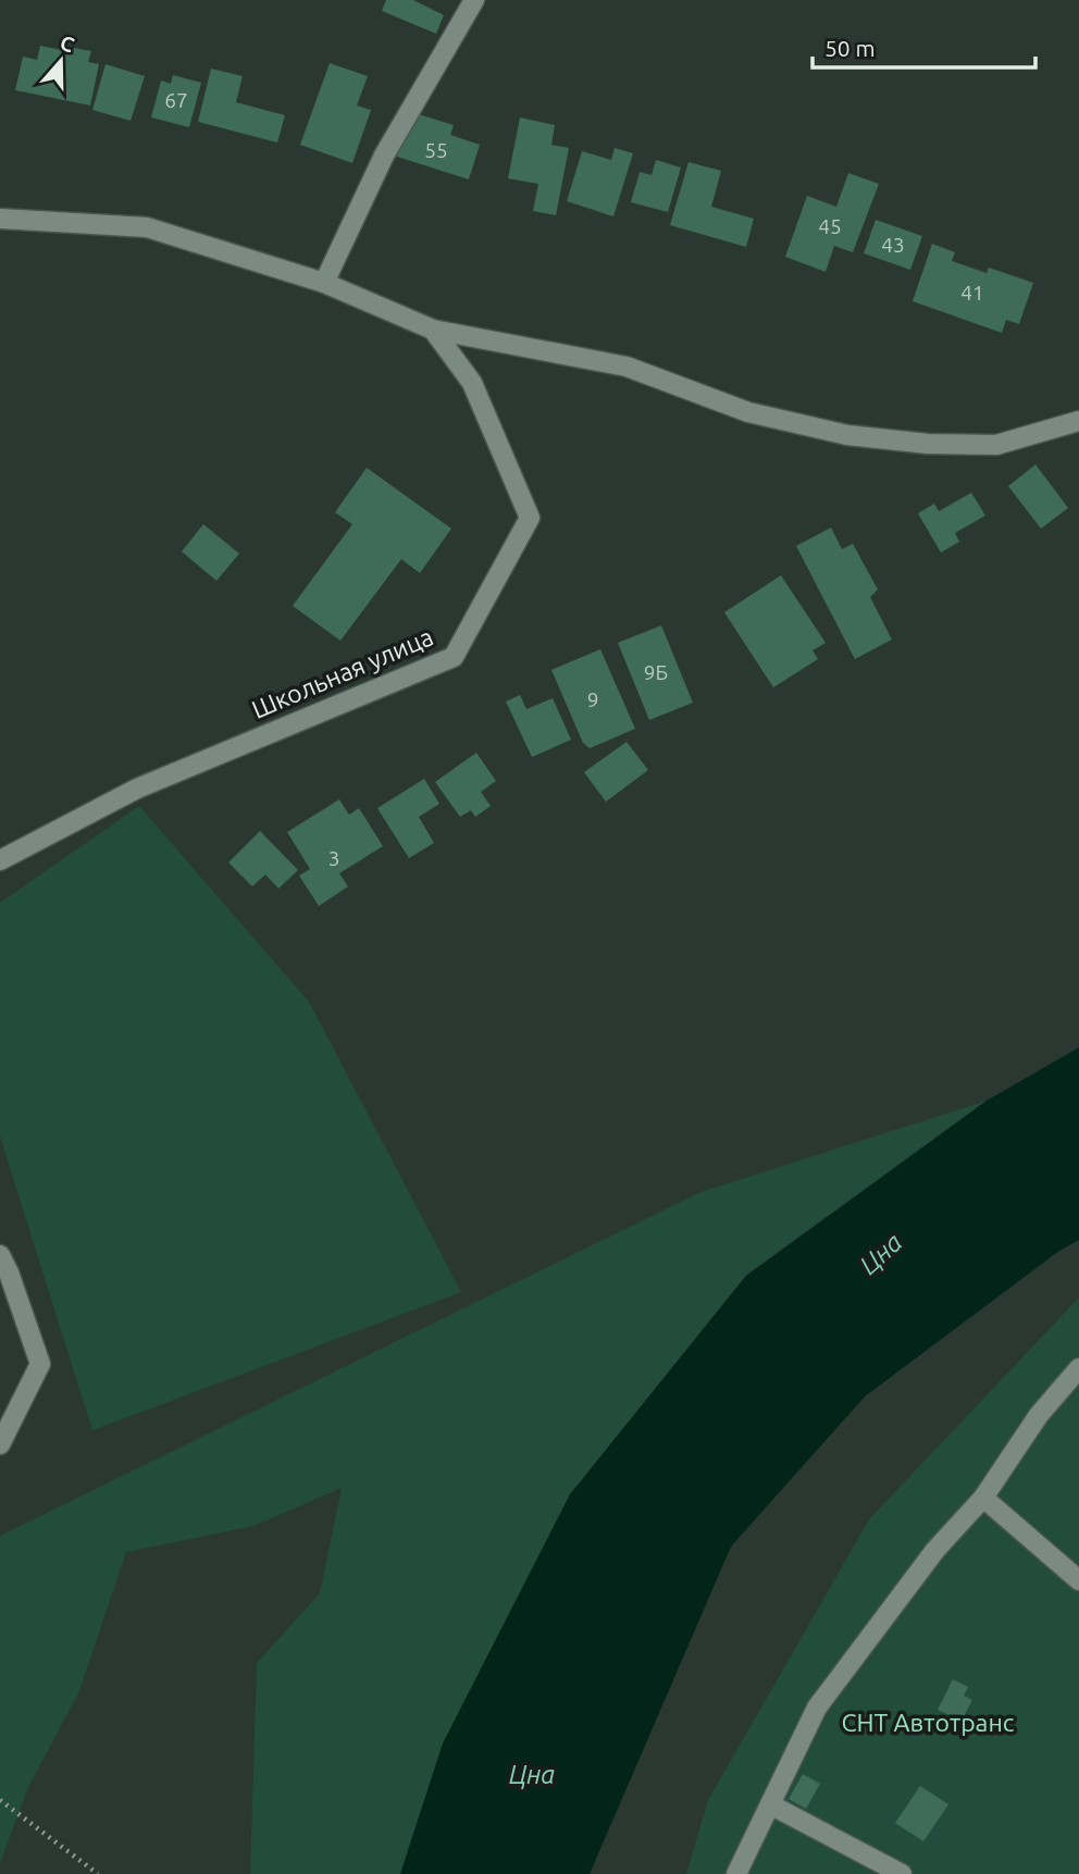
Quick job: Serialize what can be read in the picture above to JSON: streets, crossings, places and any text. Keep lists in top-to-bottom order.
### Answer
{
  "streets": {
    "street": ["Школьная улица"]
  },
  "water": ["Цна"],
  "parks": ["СНТ Автотранс"],
  "house_numbers": [
    "67",
    "55",
    "45",
    "43",
    "41",
    "9Б",
    "9",
    "3"
  ],
  "scale_bar": "50 m",
  "north": "top"
}
